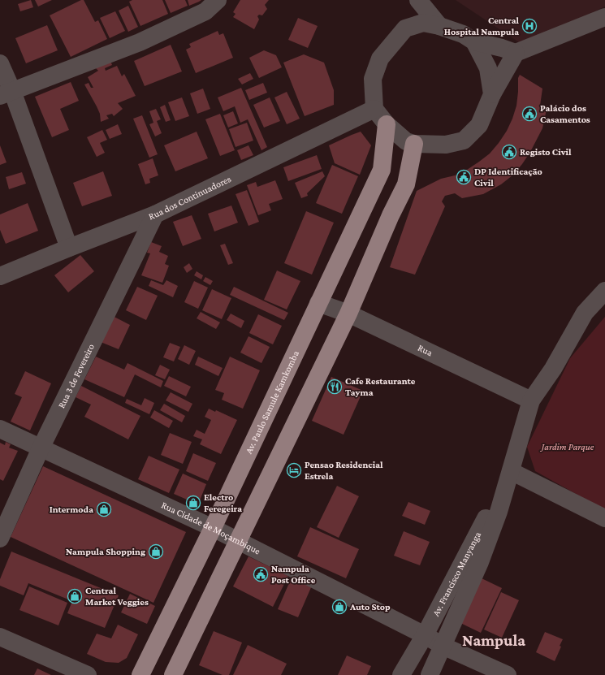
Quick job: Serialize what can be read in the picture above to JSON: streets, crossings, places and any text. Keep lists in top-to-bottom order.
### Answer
{
  "streets": {
    "main road": ["Av. Paulo Samule Kamkomba"],
    "street": [
      "Rua dos Continuadores",
      "Rua",
      "Rua 3 de Fevereiro",
      "Rua Cidade de Moçambique",
      "Av. Francisco Manyanga"
    ]
  },
  "crossings": [
    ["Rua dos Continuadores", "Rua 3 de Fevereiro"],
    ["Rua", "Av. Paulo Samule Kamkomba"],
    ["Rua", "Av. Francisco Manyanga"],
    ["Rua 3 de Fevereiro", "Rua Cidade de Moçambique"],
    ["Av. Paulo Samule Kamkomba", "Rua Cidade de Moçambique"],
    ["Rua Cidade de Moçambique", "Av. Francisco Manyanga"]
  ],
  "districts": ["Nampula"],
  "parks": ["Jardim Parque"],
  "places": {
    "hospital": ["Central Hospital Nampula"],
    "public building": [
      "Palácio dos Casamentos",
      "Registo Civil",
      "DP Identificação Civil",
      "Nampula Post Office"
    ],
    "restaurant": ["Cafe Restaurante Tayma"],
    "hotel": ["Pensao Residencial Estrela"],
    "shop": [
      "Electro Feregeira",
      "Intermoda",
      "Nampula Shopping",
      "Central Market Veggies",
      "Auto Stop"
    ]
  }
}
